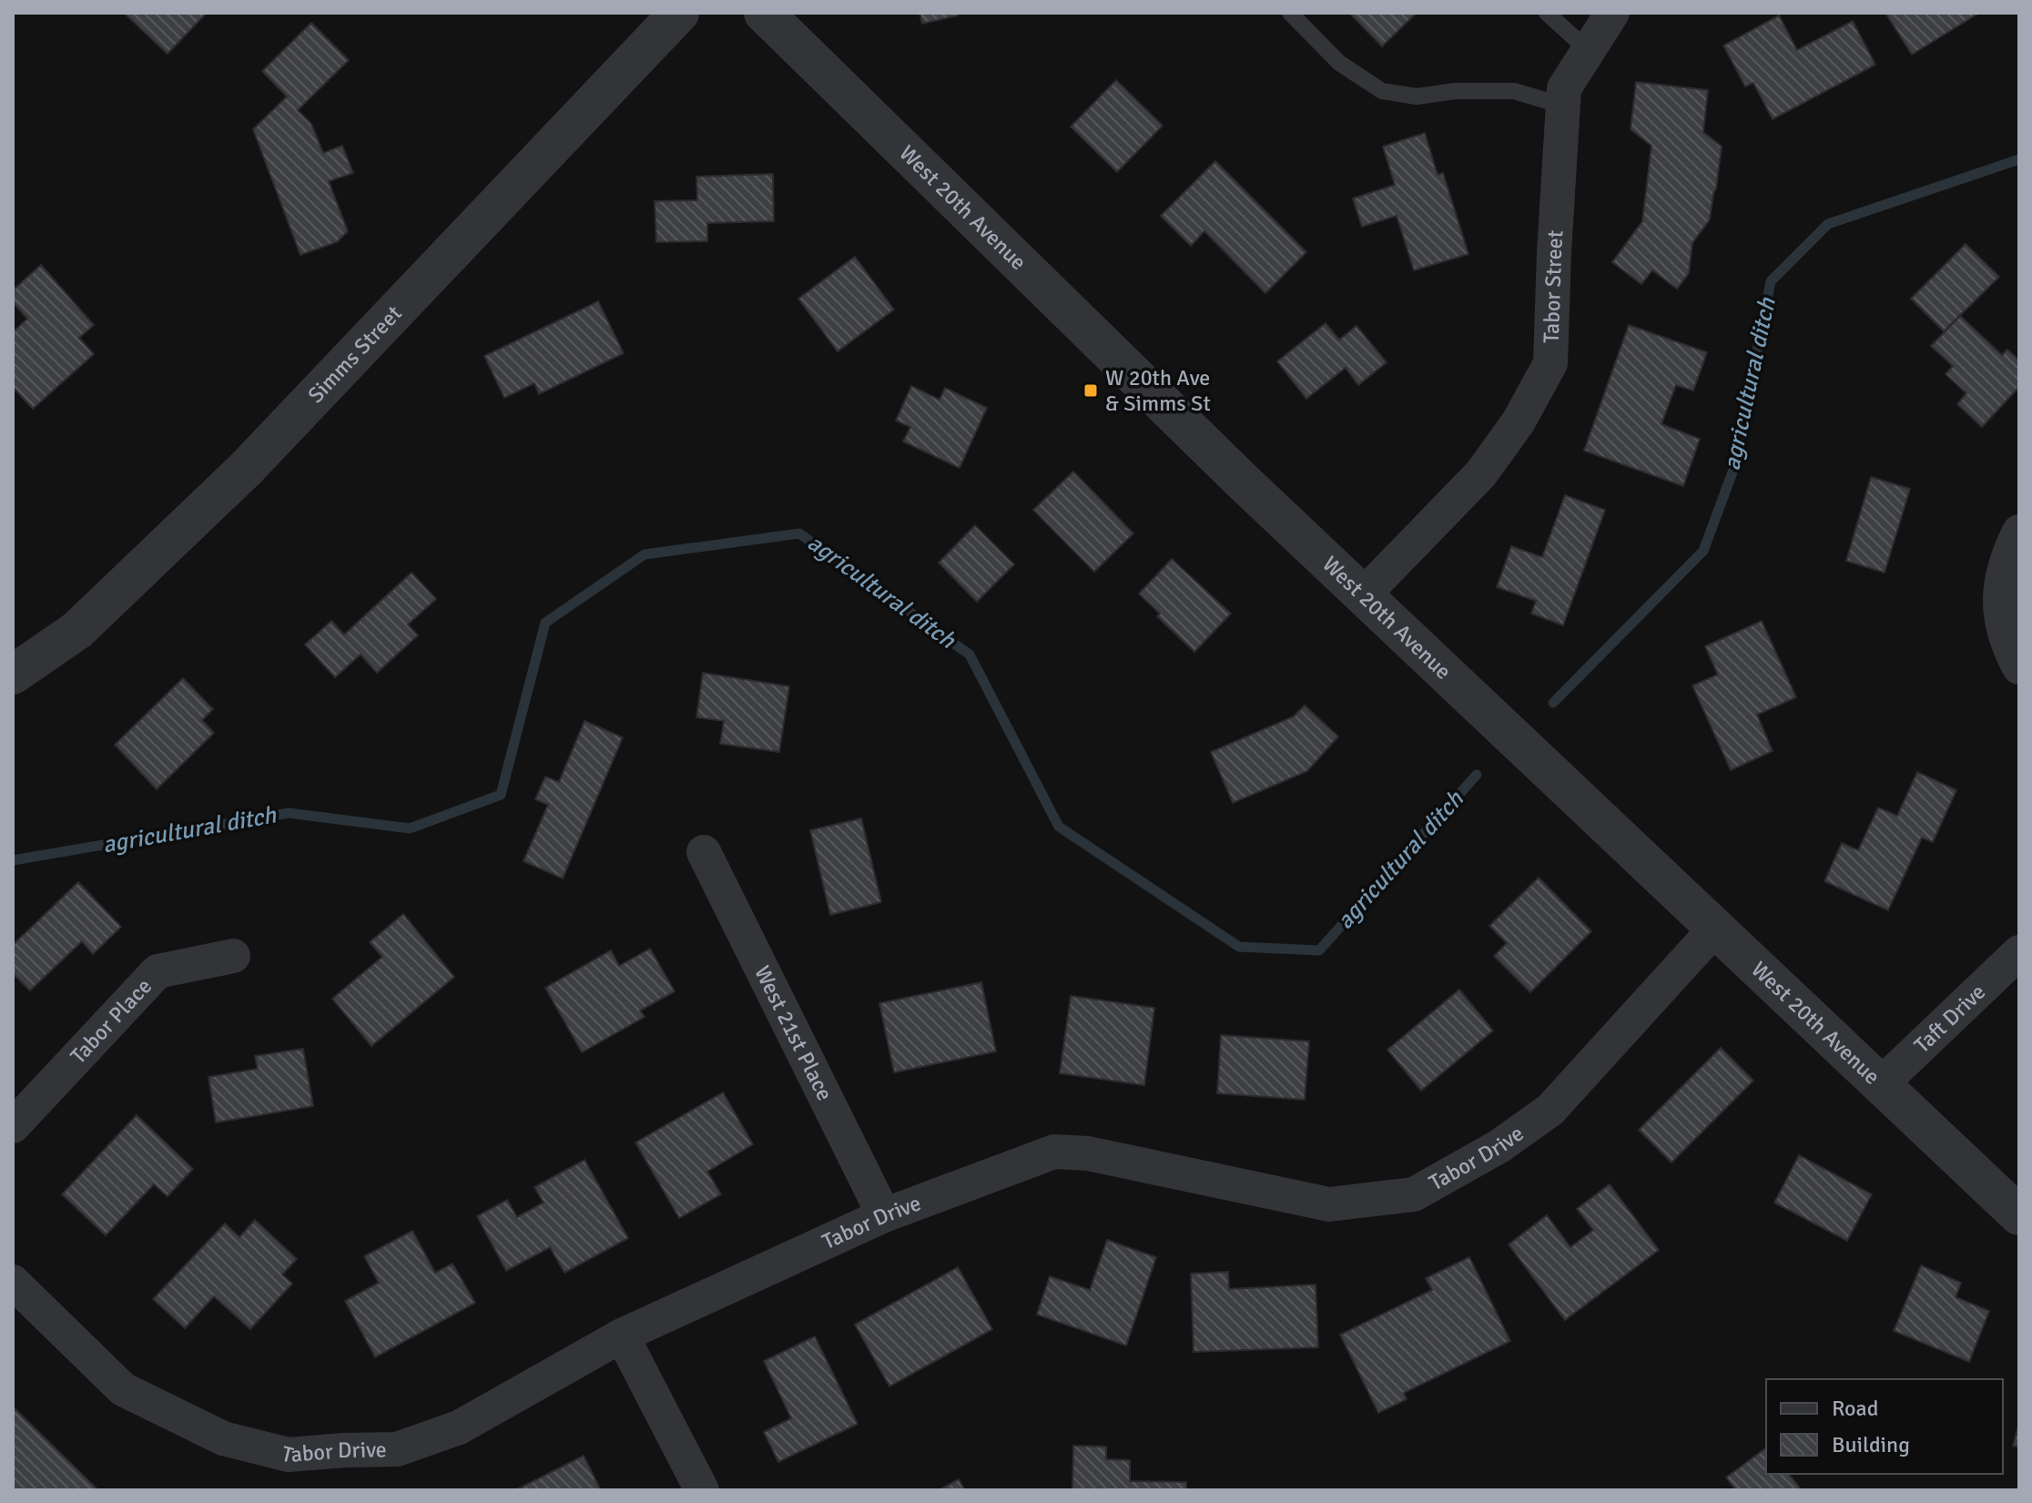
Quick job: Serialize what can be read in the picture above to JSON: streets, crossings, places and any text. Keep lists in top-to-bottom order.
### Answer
{
  "streets": {
    "street": [
      "West 20th Avenue",
      "Tabor Street",
      "Simms Street",
      "Taft Drive",
      "Tabor Place",
      "West 21st Place",
      "Tabor Drive"
    ]
  },
  "crossings": [
    ["West 20th Avenue", "Tabor Street"],
    ["West 20th Avenue", "Taft Drive"],
    ["West 20th Avenue", "Tabor Drive"],
    ["West 21st Place", "Tabor Drive"]
  ],
  "water": ["agricultural ditch"],
  "places": {
    "transit": ["W 20th Ave & Simms St"]
  },
  "legend": ["Road", "Building"]
}
